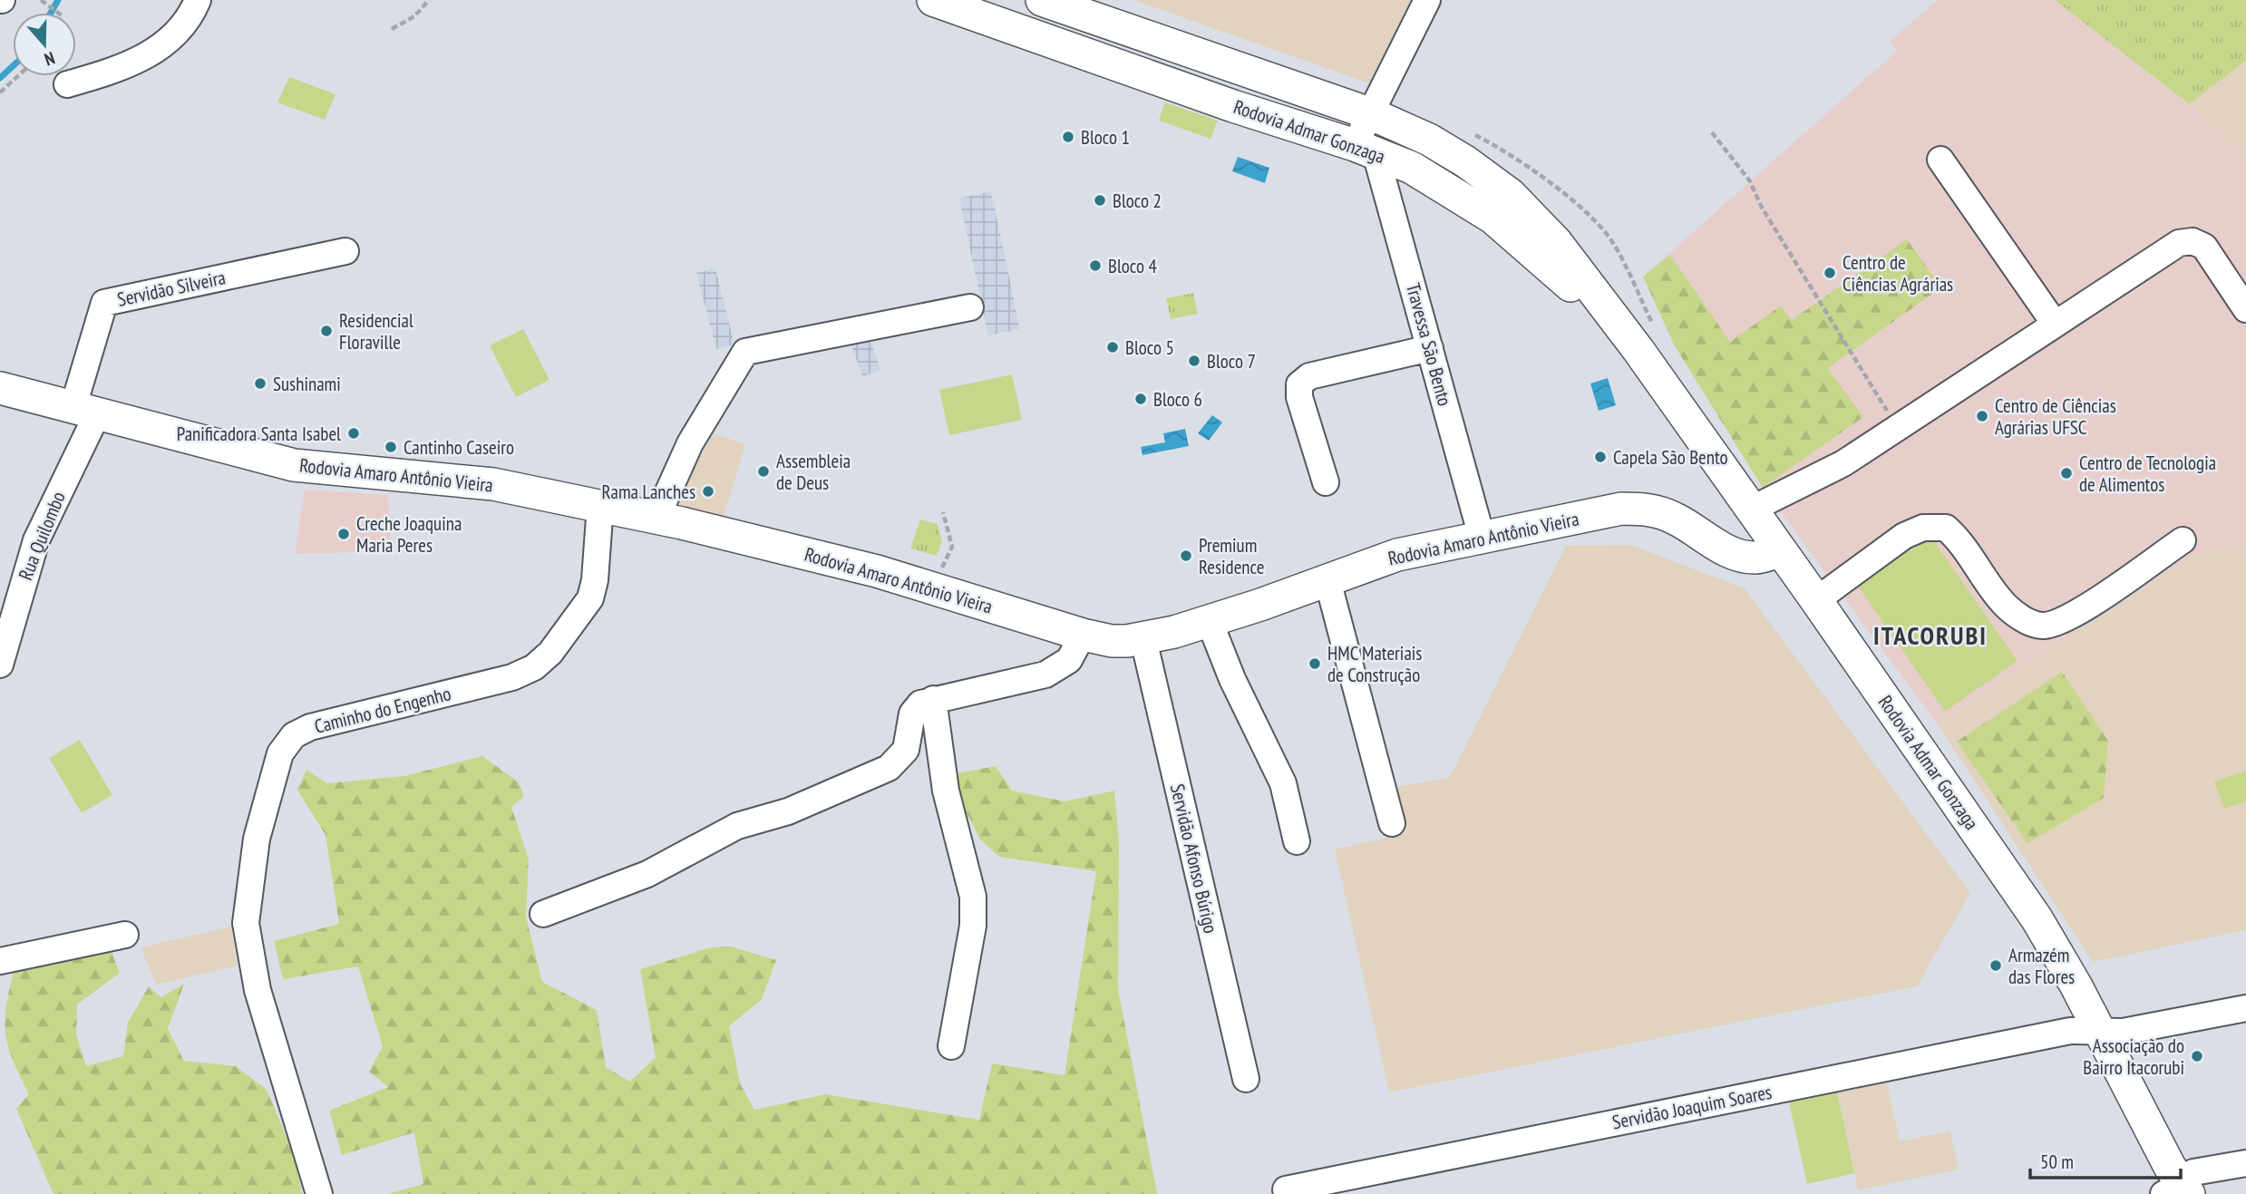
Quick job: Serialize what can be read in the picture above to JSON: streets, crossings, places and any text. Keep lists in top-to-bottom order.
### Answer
{
  "streets": {
    "main road": ["Rodovia Admar Gonzaga", "Rodovia Amaro Antônio Vieira"],
    "street": [
      "Servidão Silveira",
      "Travessa São Bento",
      "Rua Quilombo",
      "Caminho do Engenho",
      "Servidão Afonso Búrigo",
      "Servidão Joaquim Soares"
    ]
  },
  "crossings": [
    ["Rodovia Admar Gonzaga", "Travessa São Bento"],
    ["Rodovia Admar Gonzaga", "Rodovia Amaro Antônio Vieira"],
    ["Rodovia Admar Gonzaga", "Servidão Joaquim Soares"],
    ["Servidão Silveira", "Rodovia Amaro Antônio Vieira"],
    ["Servidão Silveira", "Rua Quilombo"],
    ["Travessa São Bento", "Rodovia Amaro Antônio Vieira"],
    ["Rodovia Amaro Antônio Vieira", "Rua Quilombo"],
    ["Rodovia Amaro Antônio Vieira", "Caminho do Engenho"],
    ["Rodovia Amaro Antônio Vieira", "Servidão Afonso Búrigo"]
  ],
  "districts": ["ITACORUBI"],
  "places": [
    "Bloco 1",
    "Bloco 2",
    "Bloco 4",
    "Centro de Ciências Agrárias",
    "Residencial Floraville",
    "Bloco 5",
    "Bloco 7",
    "Sushinami",
    "Bloco 6",
    "Centro de Ciências Agrárias UFSC",
    "Panificadora Santa Isabel",
    "Cantinho Caseiro",
    "Capela São Bento",
    "Assembleia de Deus",
    "Centro de Tecnologia de Alimentos",
    "Rama Lanches",
    "Creche Joaquina Maria Peres",
    "Premium Residence",
    "HMC Materiais de Construção",
    "Armazém das Flores",
    "Associação do Bairro Itacorubi"
  ],
  "scale_bar": "50 m",
  "north": "bottom"
}
